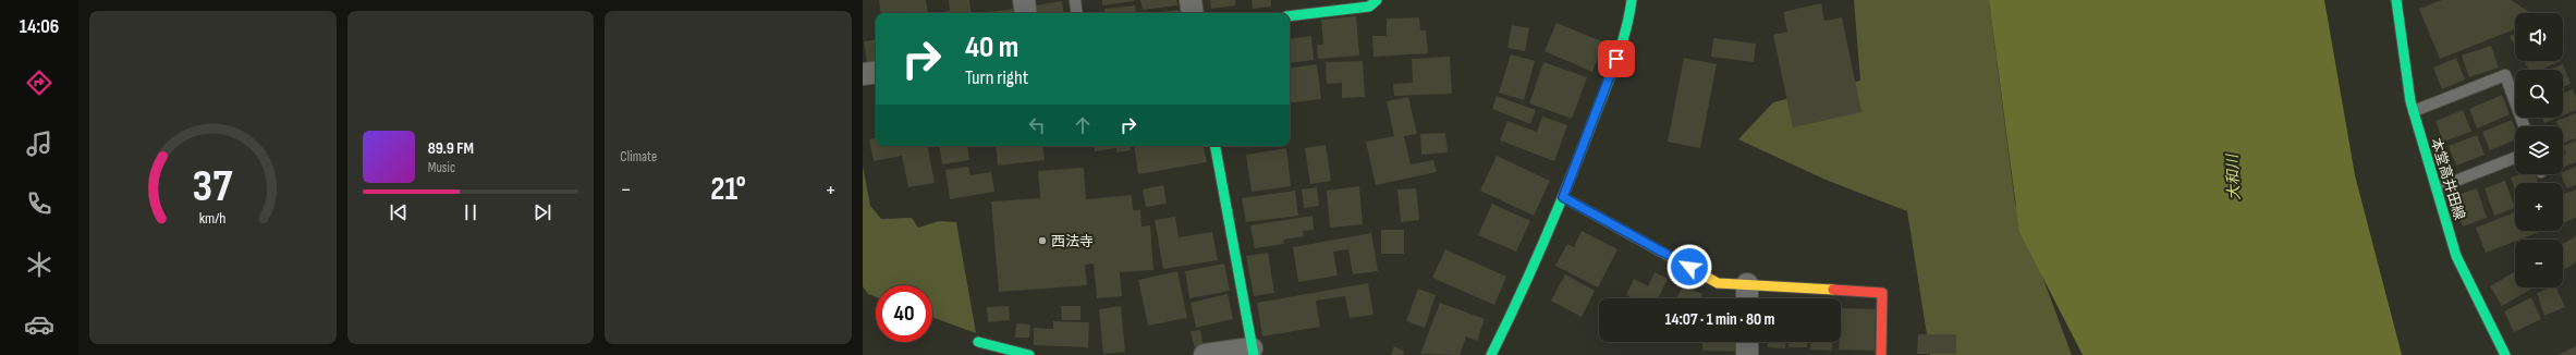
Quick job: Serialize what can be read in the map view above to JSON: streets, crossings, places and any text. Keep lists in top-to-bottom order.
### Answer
{
  "streets": {
    "street": ["本堂高井田線"]
  },
  "water": ["大和川"],
  "places": ["西法寺"],
  "page": {
    "tabs": "14:06",
    "tile": "Climate",
    "map_buttons": ["+", "−"],
    "turn": ["40 m", "Turn right"],
    "song": ["89.9 FM", "Music"],
    "heat": ["−", "21°", "+"],
    "limit": "40",
    "trip": "14:07 · 1 min · 80 m",
    "gauge": ["37", "km/h"]
  }
}
